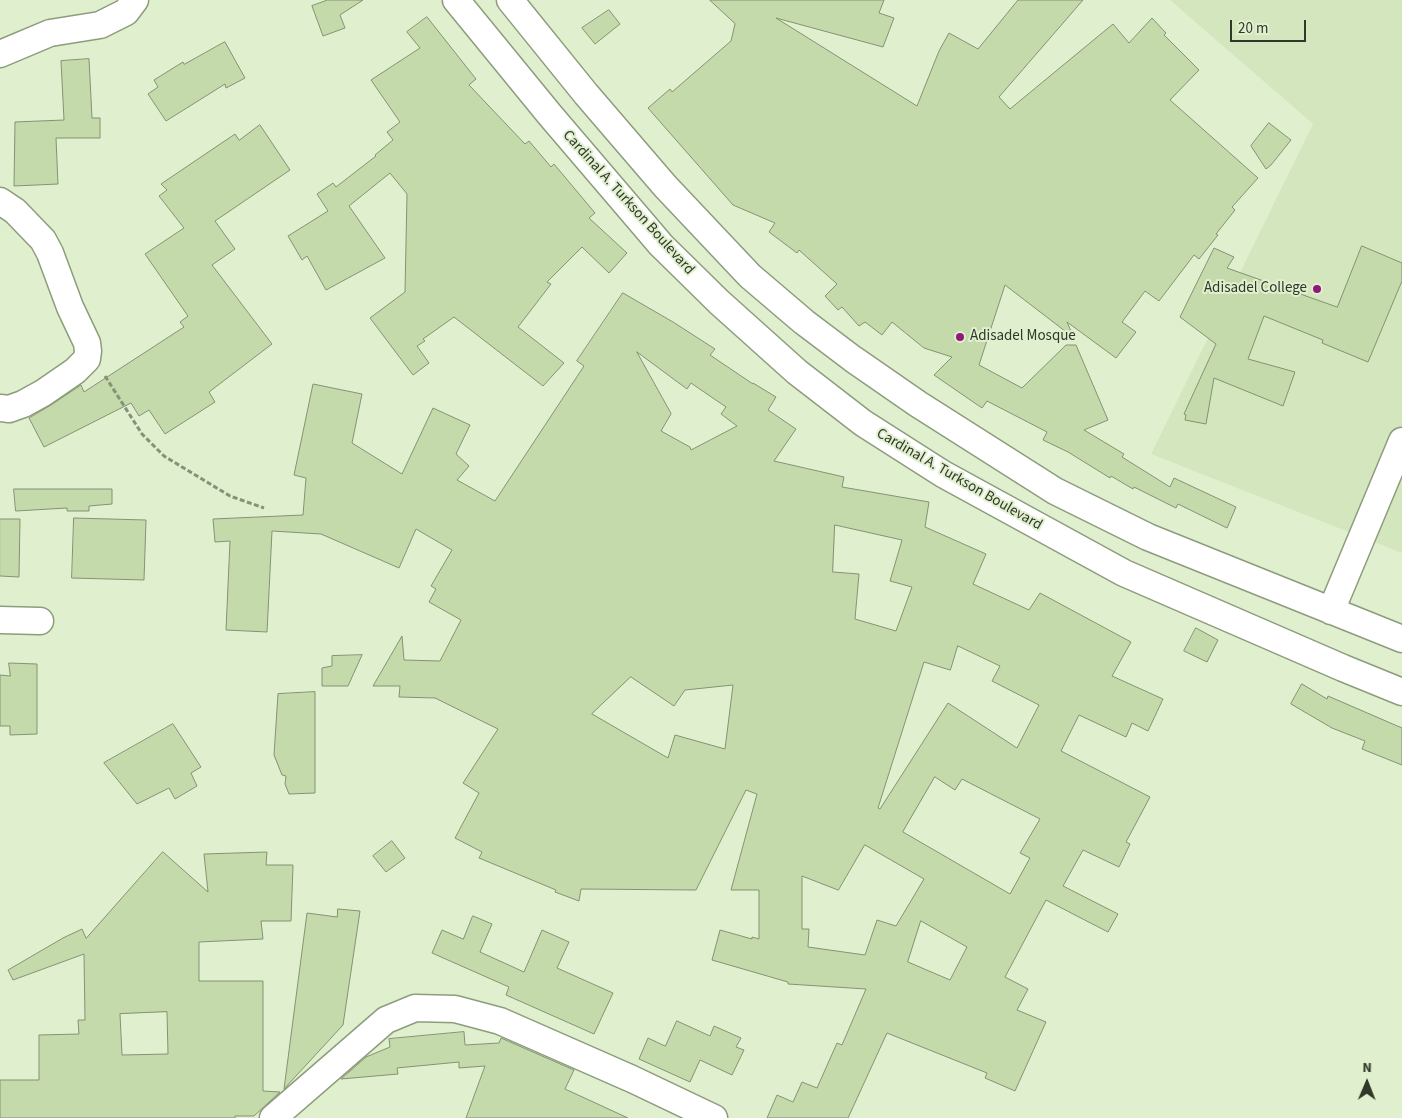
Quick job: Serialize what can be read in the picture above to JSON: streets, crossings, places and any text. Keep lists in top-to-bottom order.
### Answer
{
  "streets": {
    "street": ["Cardinal A. Turkson Boulevard"]
  },
  "places": ["Adisadel College", "Adisadel Mosque"],
  "scale_bar": "20 m",
  "north": "top"
}
